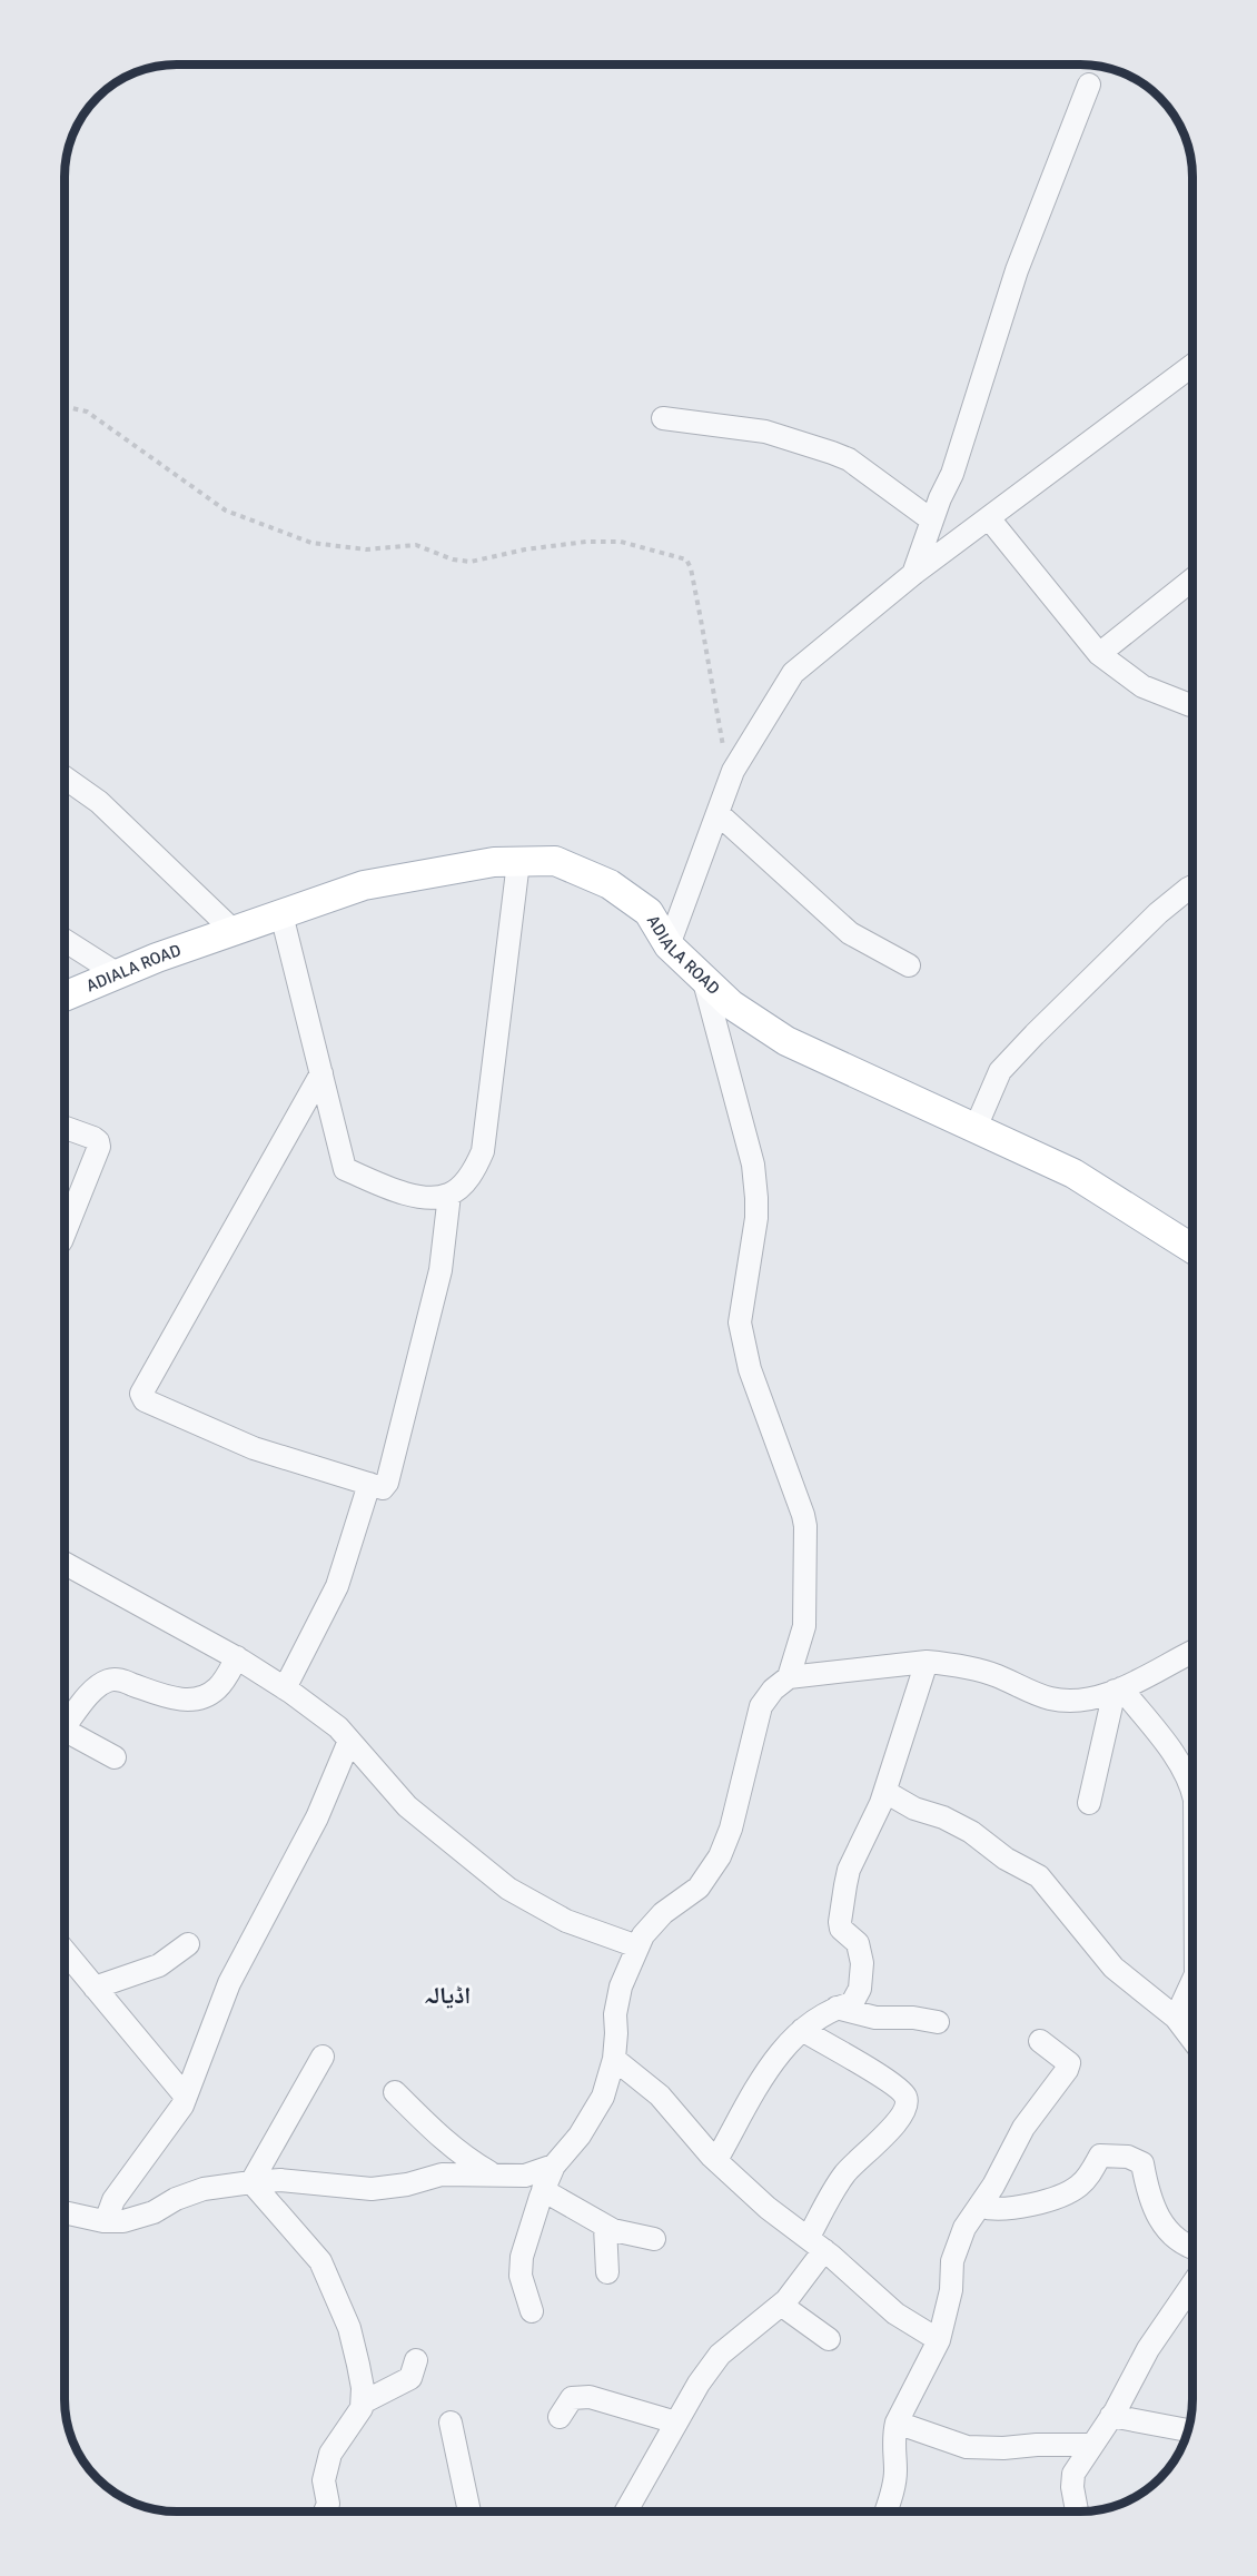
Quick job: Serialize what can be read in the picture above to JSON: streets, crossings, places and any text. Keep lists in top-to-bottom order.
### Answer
{
  "streets": {
    "main road": ["ADIALA ROAD"]
  },
  "districts": ["اڈیالہ"]
}
